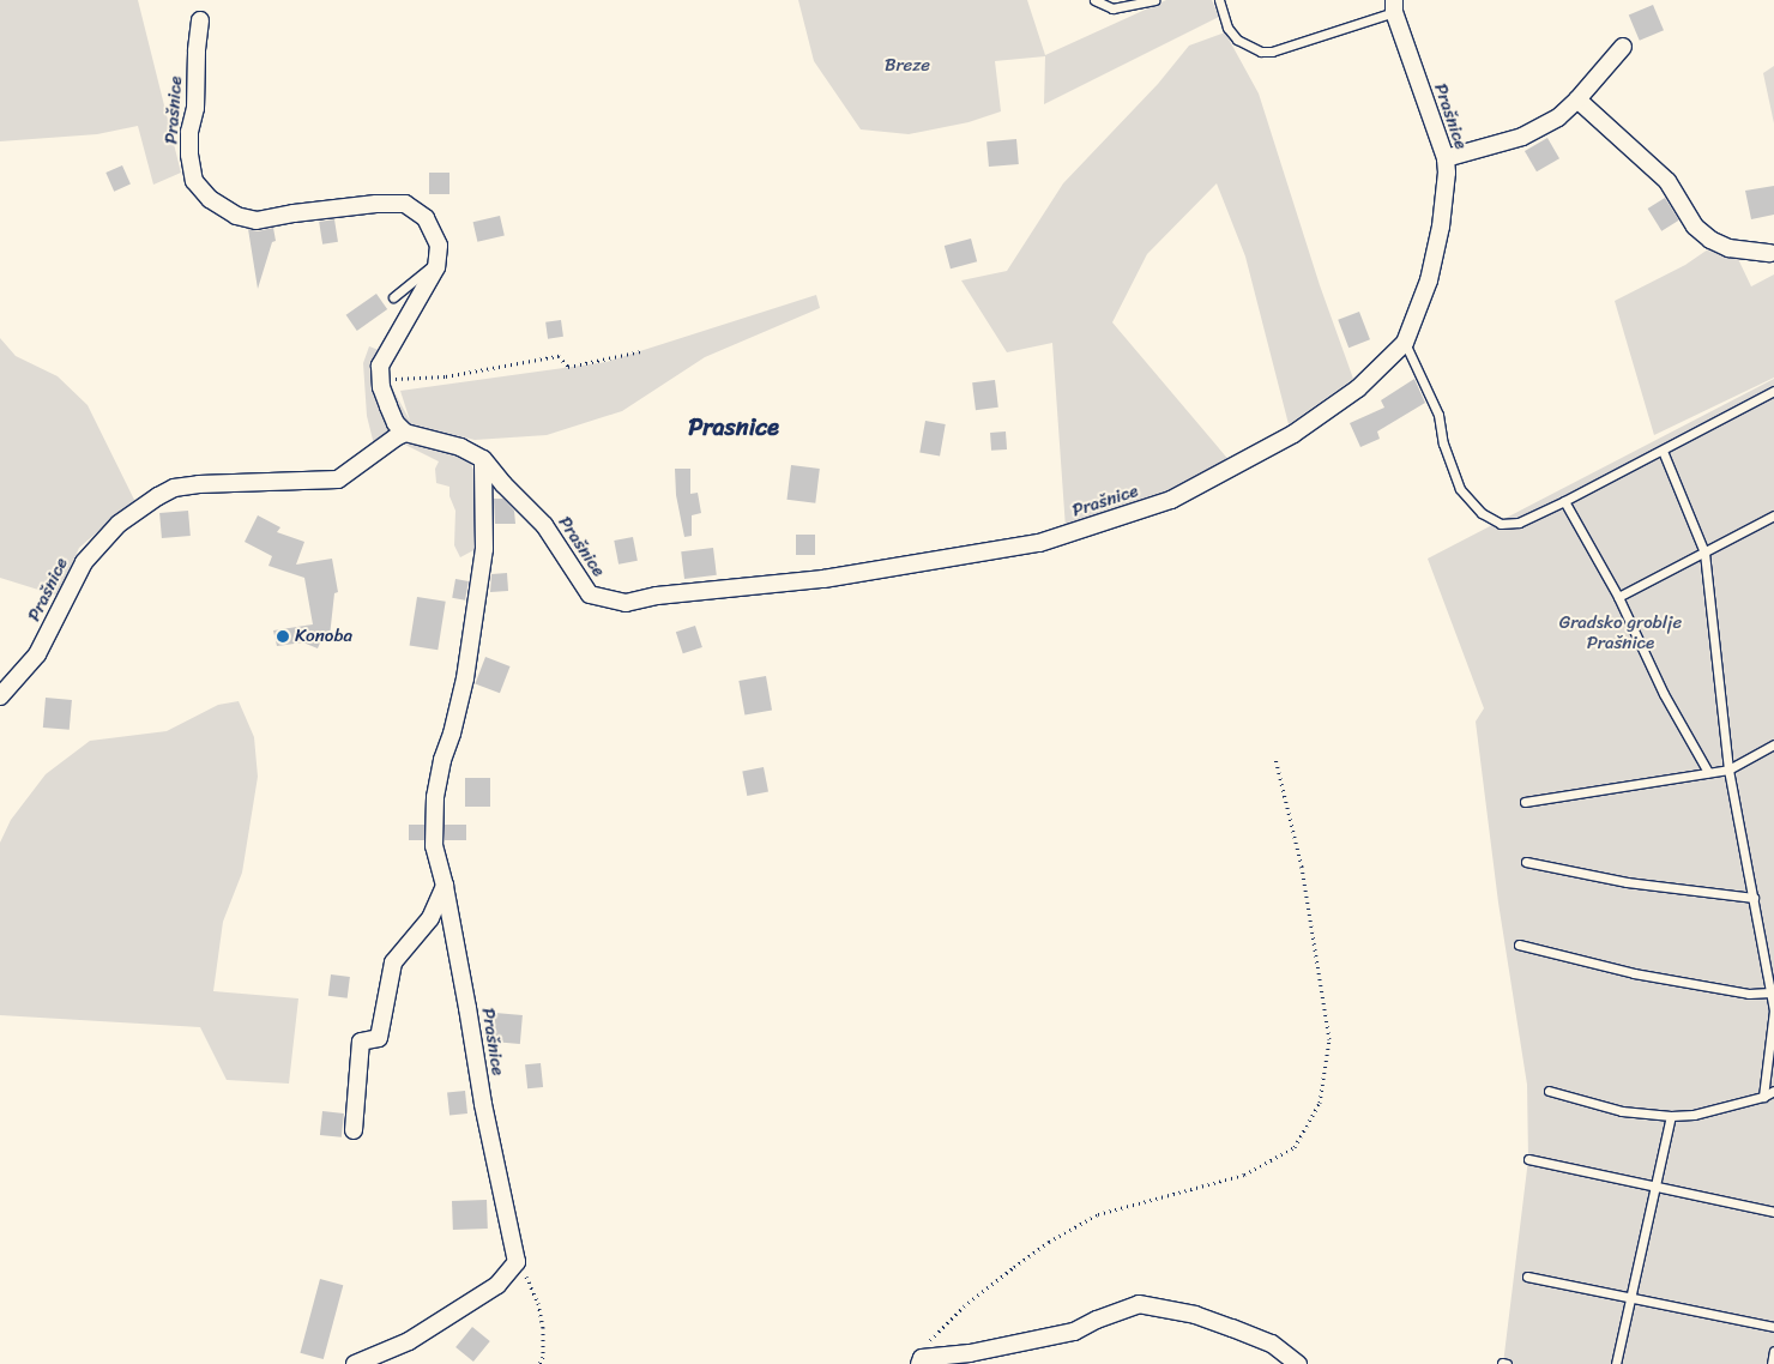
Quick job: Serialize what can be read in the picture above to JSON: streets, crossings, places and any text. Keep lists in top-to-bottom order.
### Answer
{
  "streets": {
    "street": ["Prašnice"]
  },
  "districts": ["Prasnice"],
  "parks": ["Breze", "Gradsko groblje Prašnice"],
  "places": ["Konoba"]
}
